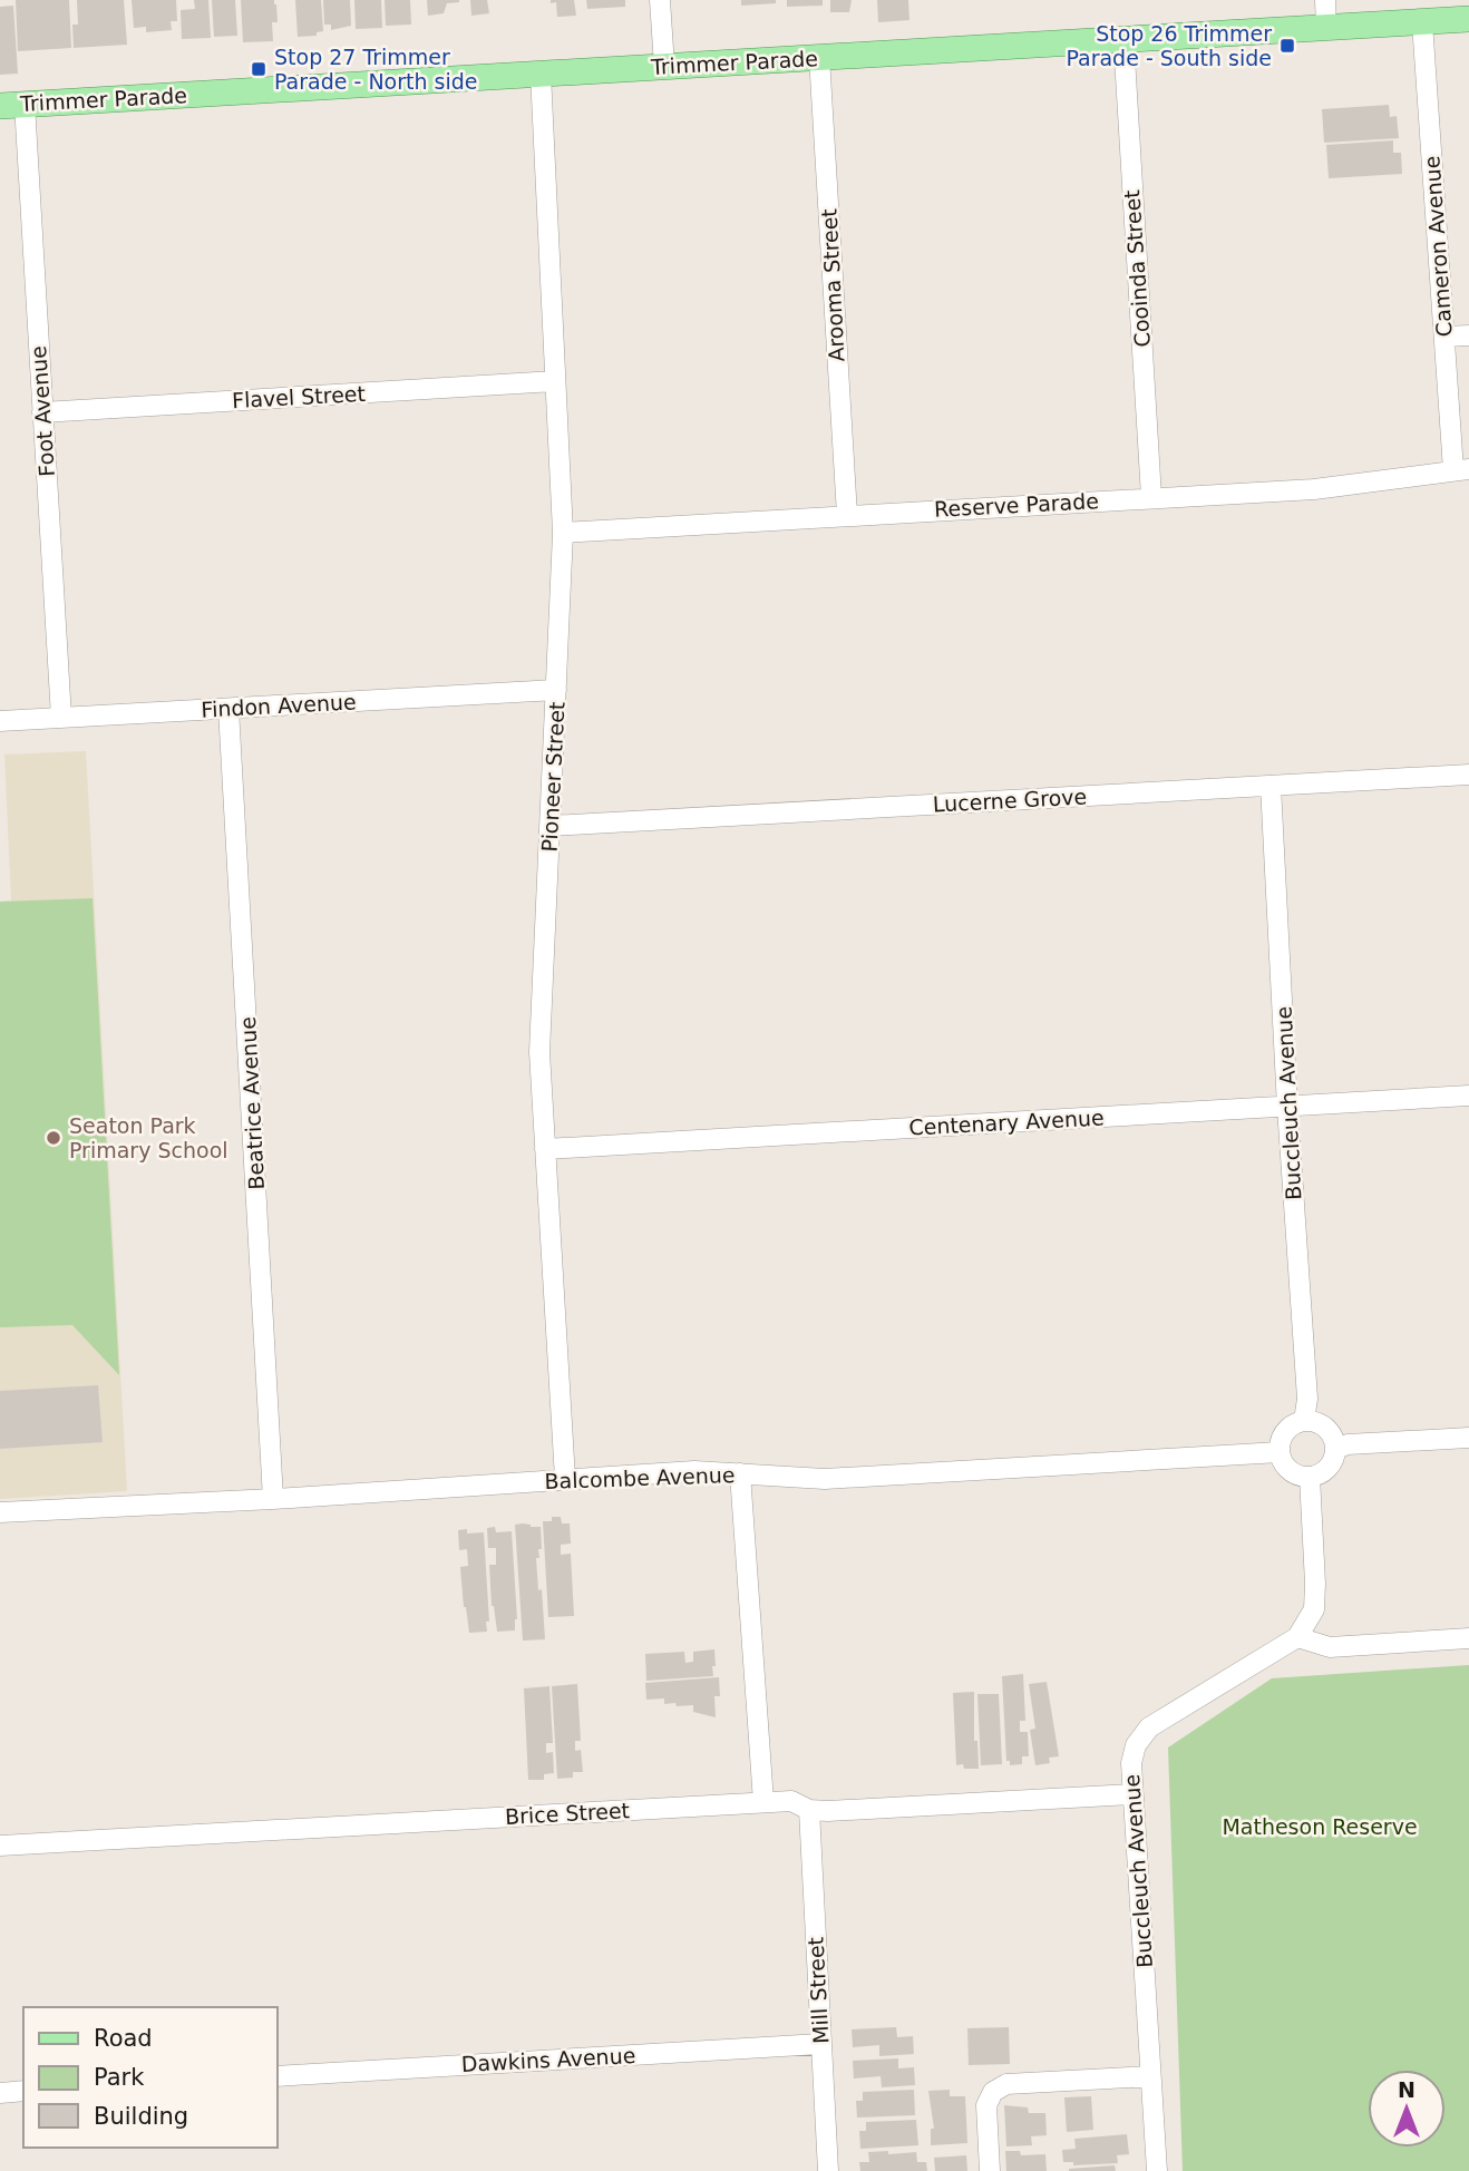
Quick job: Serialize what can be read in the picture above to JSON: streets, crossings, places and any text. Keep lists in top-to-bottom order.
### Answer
{
  "streets": {
    "main road": ["Trimmer Parade"],
    "street": [
      "Cameron Avenue",
      "Cooinda Street",
      "Arooma Street",
      "Flavel Street",
      "Foot Avenue",
      "Reserve Parade",
      "Findon Avenue",
      "Pioneer Street",
      "Lucerne Grove",
      "Beatrice Avenue",
      "Buccleuch Avenue",
      "Centenary Avenue",
      "Balcombe Avenue",
      "Brice Street",
      "Mill Street",
      "Dawkins Avenue"
    ]
  },
  "crossings": [
    ["Trimmer Parade", "Cameron Avenue"],
    ["Trimmer Parade", "Cooinda Street"],
    ["Trimmer Parade", "Arooma Street"],
    ["Trimmer Parade", "Foot Avenue"],
    ["Trimmer Parade", "Pioneer Street"],
    ["Cameron Avenue", "Reserve Parade"],
    ["Cooinda Street", "Reserve Parade"],
    ["Arooma Street", "Reserve Parade"],
    ["Flavel Street", "Foot Avenue"],
    ["Flavel Street", "Pioneer Street"],
    ["Foot Avenue", "Findon Avenue"],
    ["Reserve Parade", "Pioneer Street"],
    ["Findon Avenue", "Pioneer Street"],
    ["Findon Avenue", "Beatrice Avenue"],
    ["Pioneer Street", "Lucerne Grove"],
    ["Pioneer Street", "Centenary Avenue"],
    ["Pioneer Street", "Balcombe Avenue"],
    ["Lucerne Grove", "Buccleuch Avenue"],
    ["Beatrice Avenue", "Balcombe Avenue"],
    ["Buccleuch Avenue", "Centenary Avenue"],
    ["Buccleuch Avenue", "Balcombe Avenue"],
    ["Buccleuch Avenue", "Brice Street"],
    ["Brice Street", "Mill Street"],
    ["Mill Street", "Dawkins Avenue"]
  ],
  "parks": ["Matheson Reserve"],
  "places": {
    "transit": ["Stop 26 Trimmer Parade - South side", "Stop 27 Trimmer Parade - North side"],
    "other": ["Seaton Park Primary School"]
  },
  "legend": ["Road", "Park", "Building"],
  "north": "top"
}
